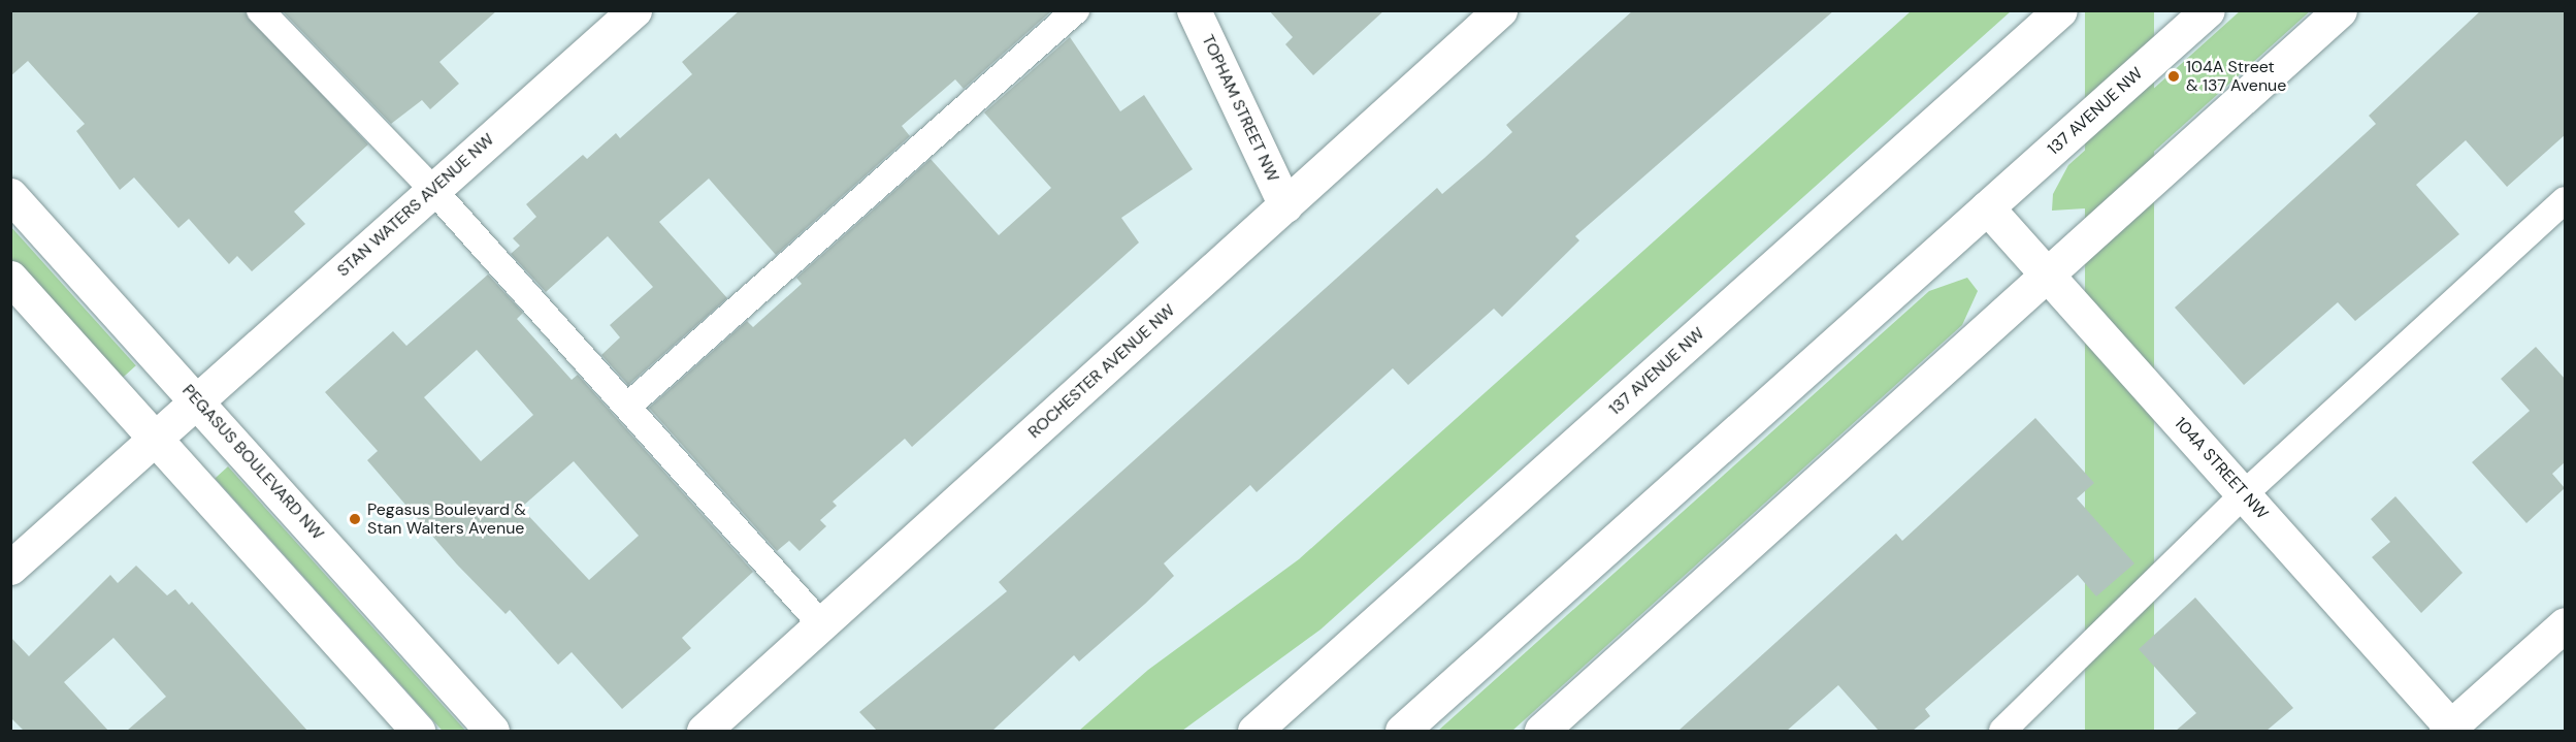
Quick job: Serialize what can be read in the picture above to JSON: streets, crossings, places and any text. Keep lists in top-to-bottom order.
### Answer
{
  "streets": {
    "street": [
      "TOPHAM STREET NW",
      "137 AVENUE NW",
      "STAN WATERS AVENUE NW",
      "ROCHESTER AVENUE NW",
      "PEGASUS BOULEVARD NW",
      "104A STREET NW"
    ]
  },
  "crossings": [
    ["TOPHAM STREET NW", "ROCHESTER AVENUE NW"],
    ["137 AVENUE NW", "104A STREET NW"],
    ["STAN WATERS AVENUE NW", "PEGASUS BOULEVARD NW"]
  ],
  "places": ["104A Street & 137 Avenue", "Pegasus Boulevard & Stan Walters Avenue"]
}
